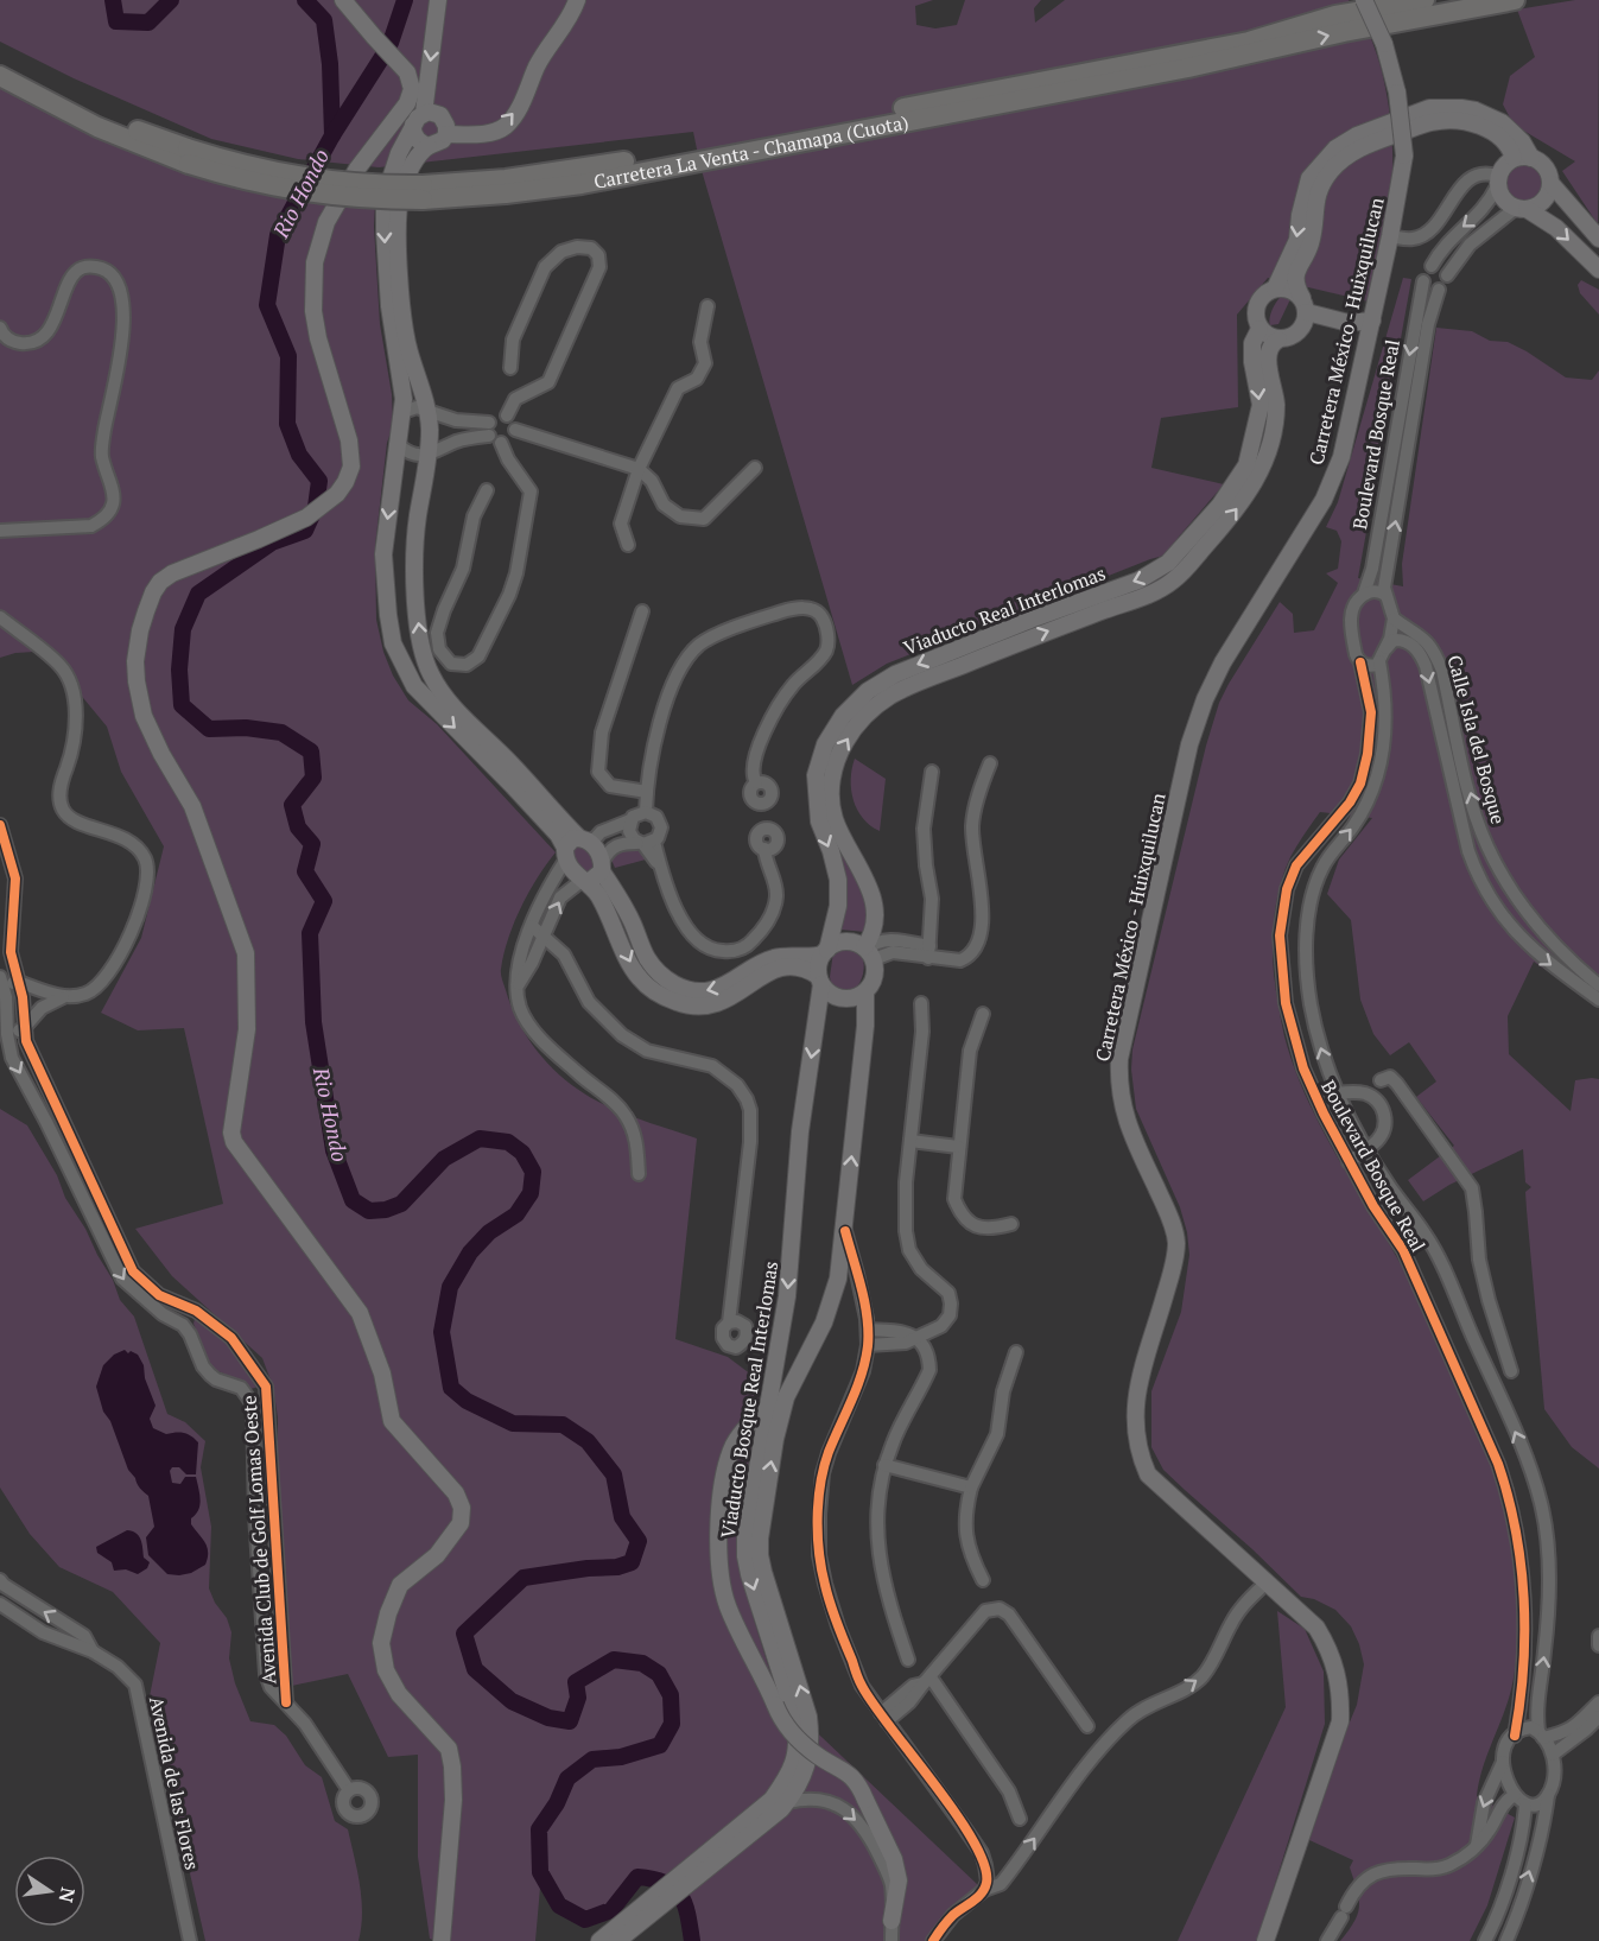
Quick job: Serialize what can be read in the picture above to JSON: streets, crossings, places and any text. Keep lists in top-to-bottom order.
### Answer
{
  "streets": {
    "highway": ["Carretera La Venta - Chamapa (Cuota)"],
    "main road": ["Carretera México - Huixquilucan", "Viaducto Real Interlomas", "Viaducto Bosque Real Interlomas"],
    "street": [
      "Boulevard Bosque Real",
      "Calle Isla del Bosque",
      "Avenida Club de Golf Lomas Oeste",
      "Avenida de las Flores"
    ]
  },
  "crossings": [
    ["Viaducto Real Interlomas", "Viaducto Bosque Real Interlomas"]
  ],
  "water": ["Rio Hondo"],
  "north": "right"
}
